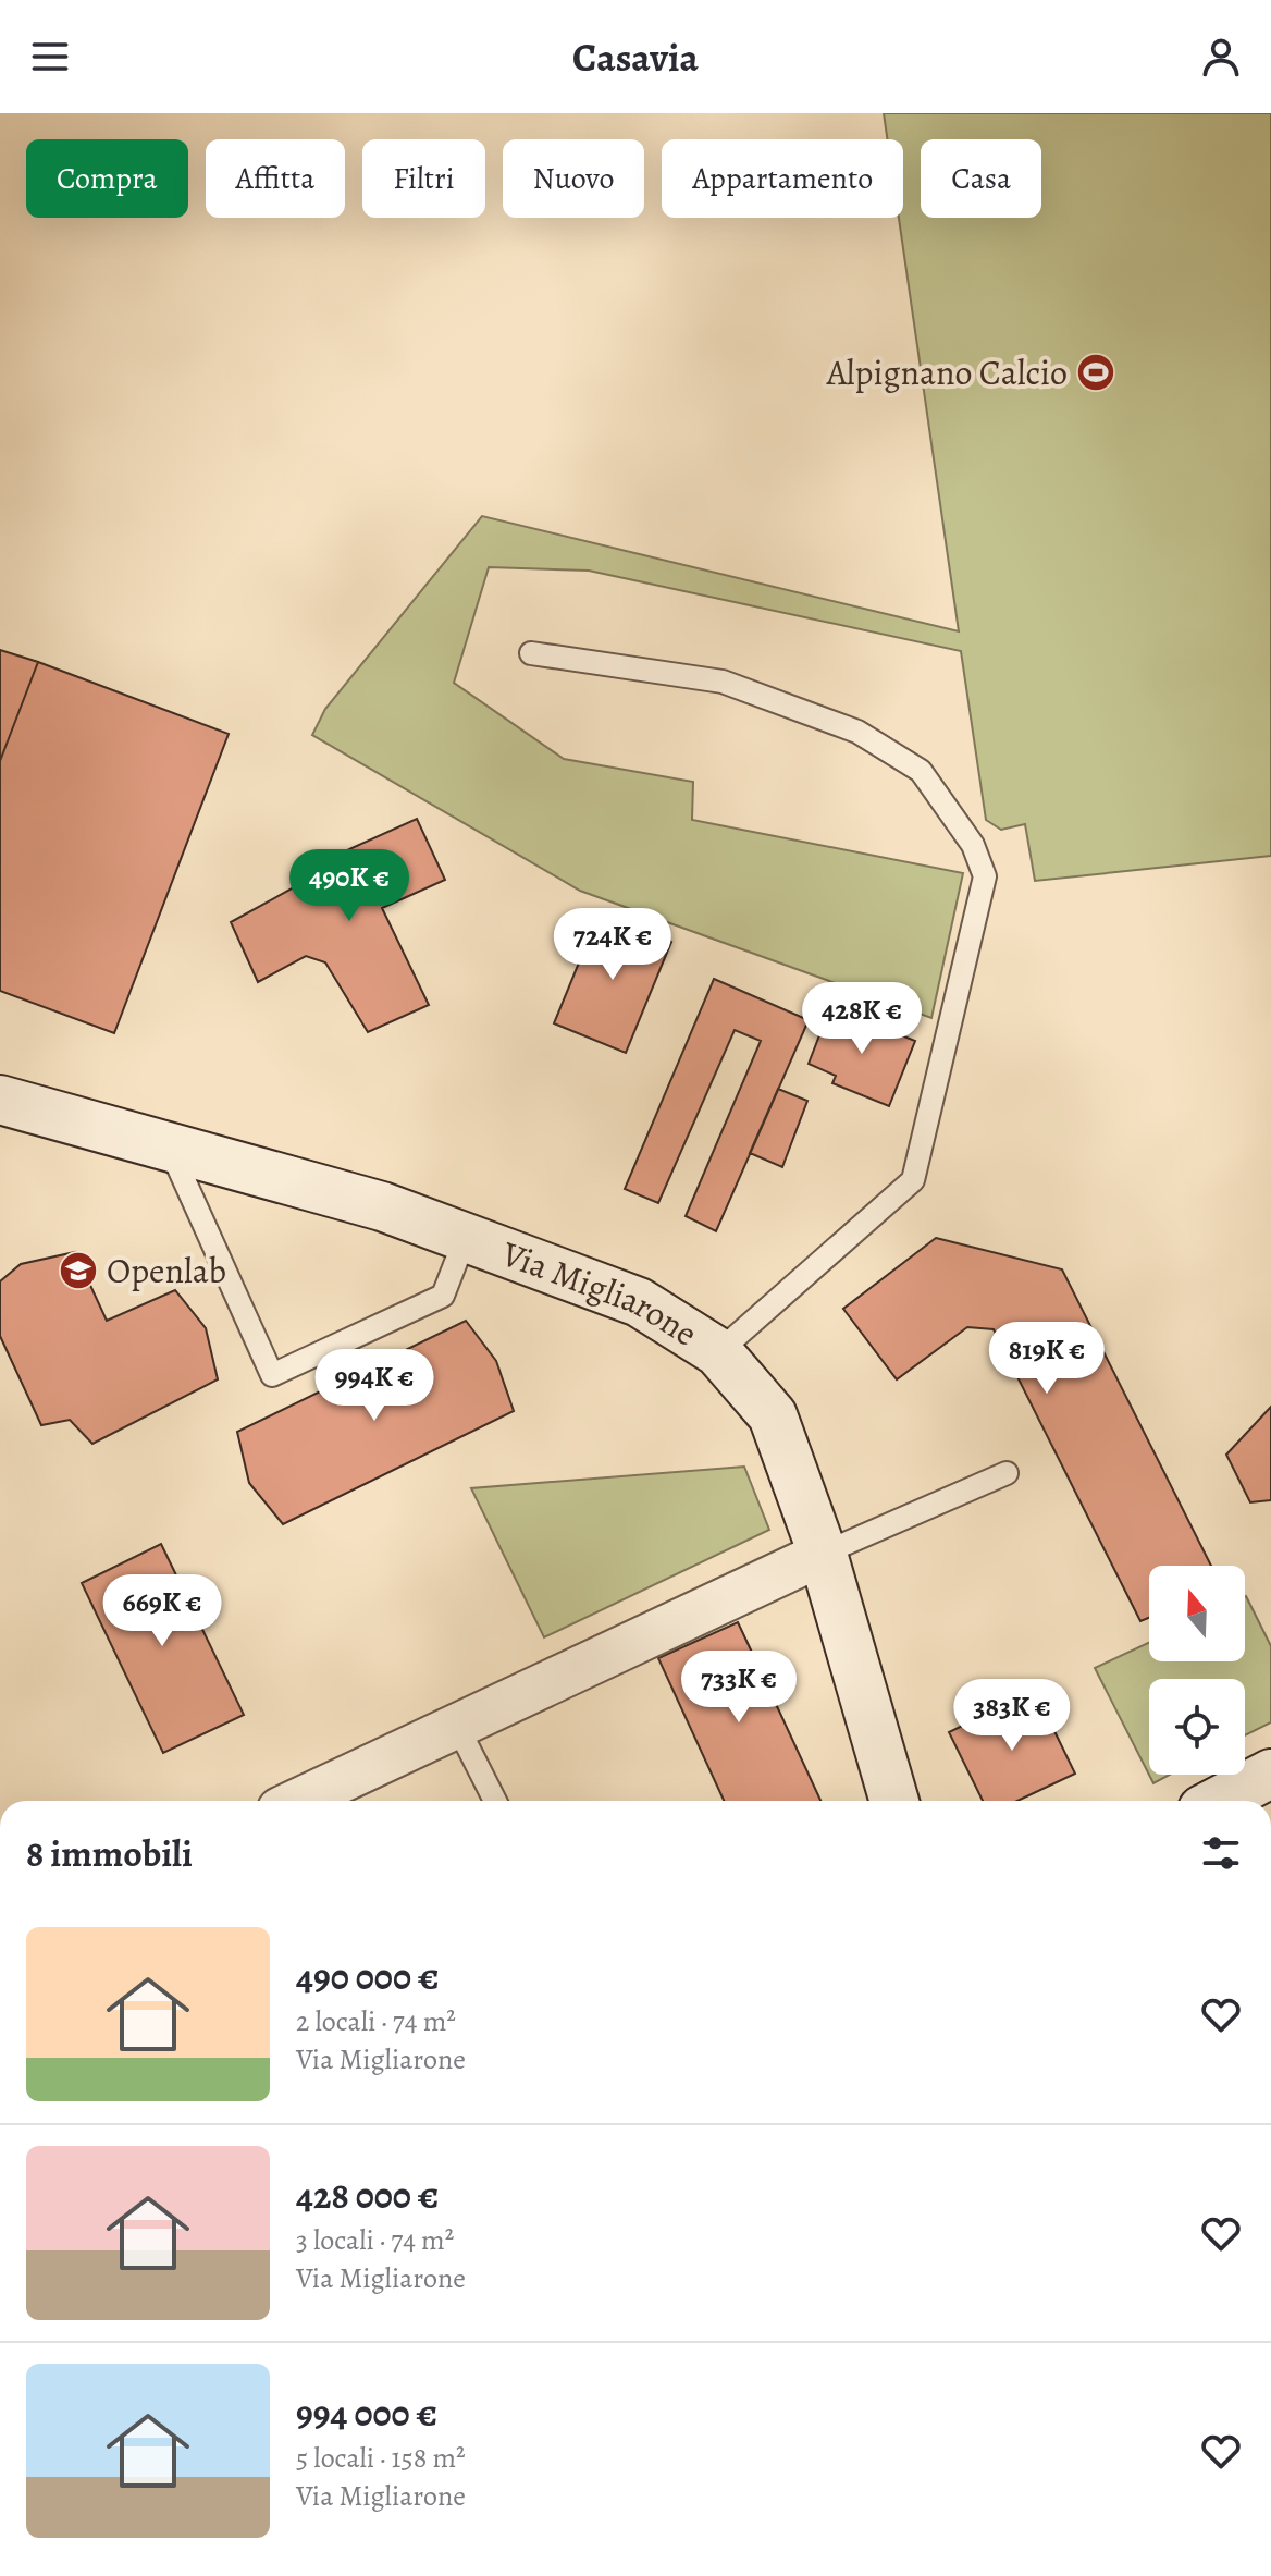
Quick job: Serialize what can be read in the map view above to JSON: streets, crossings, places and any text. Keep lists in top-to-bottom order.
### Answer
{
  "streets": {
    "street": ["Via Migliarone"]
  },
  "places": {
    "sports": ["Alpignano Calcio"],
    "school or university": ["Openlab"]
  },
  "north": "top",
  "page": {
    "header": "Casavia",
    "chip": [
      "Compra",
      "Affitta",
      "Filtri",
      "Nuovo",
      "Appartamento",
      "Casa"
    ],
    "price": [
      "490K €",
      "724K €",
      "428K €",
      "819K €",
      "994K €",
      "669K €",
      "733K €",
      "383K €"
    ],
    "heading": "8 immobili",
    "list": [
      {
        "name": "490 000 €",
        "note": "2 locali · 74 m² · Via Migliarone"
      },
      {
        "name": "428 000 €",
        "note": "3 locali · 74 m² · Via Migliarone"
      },
      {
        "name": "994 000 €",
        "note": "5 locali · 158 m² · Via Migliarone"
      }
    ]
  }
}
